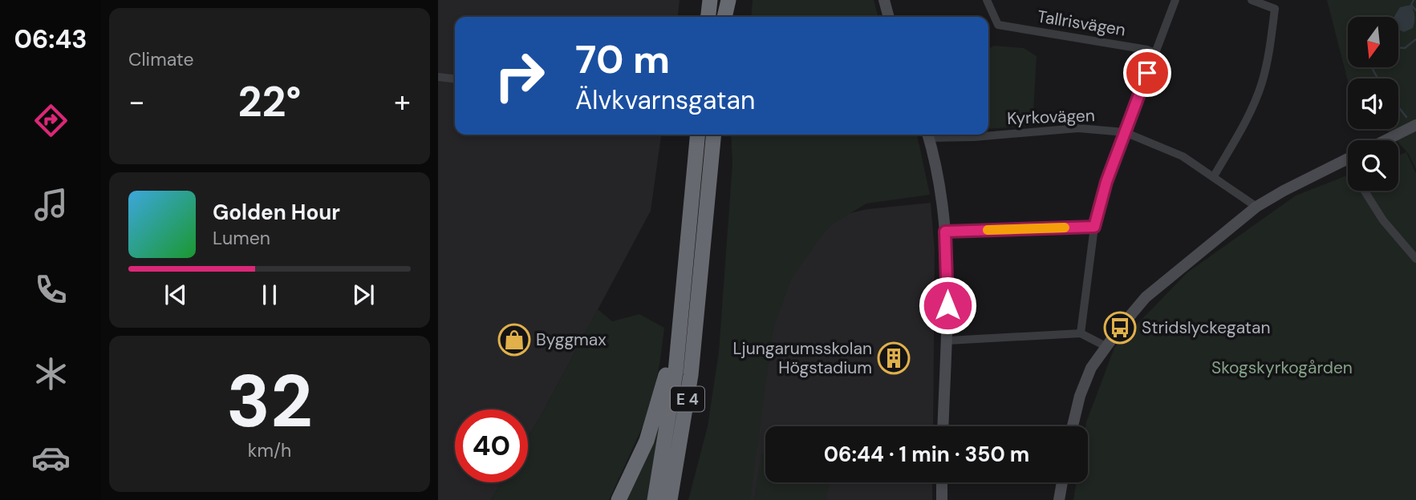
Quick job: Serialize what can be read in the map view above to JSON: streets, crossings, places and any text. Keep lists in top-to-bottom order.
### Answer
{
  "streets": {
    "highway": ["E 4"],
    "street": ["Tallrisvägen", "Kyrkovägen"]
  },
  "parks": ["Skogskyrkogården"],
  "places": {
    "bus stop": ["Stridslyckegatan"],
    "shop": ["Byggmax"],
    "building": ["Ljungarumsskolan Högstadium"]
  },
  "north": "bottom",
  "page": {
    "tabs": "06:43",
    "tile": [
      "Climate",
      ["32", "km/h"]
    ],
    "turn": ["70 m", "Älvkvarnsgatan"],
    "heat": ["−", "22°", "+"],
    "song": ["Golden Hour", "Lumen"],
    "limit": "40",
    "trip": "06:44 · 1 min · 350 m"
  }
}
